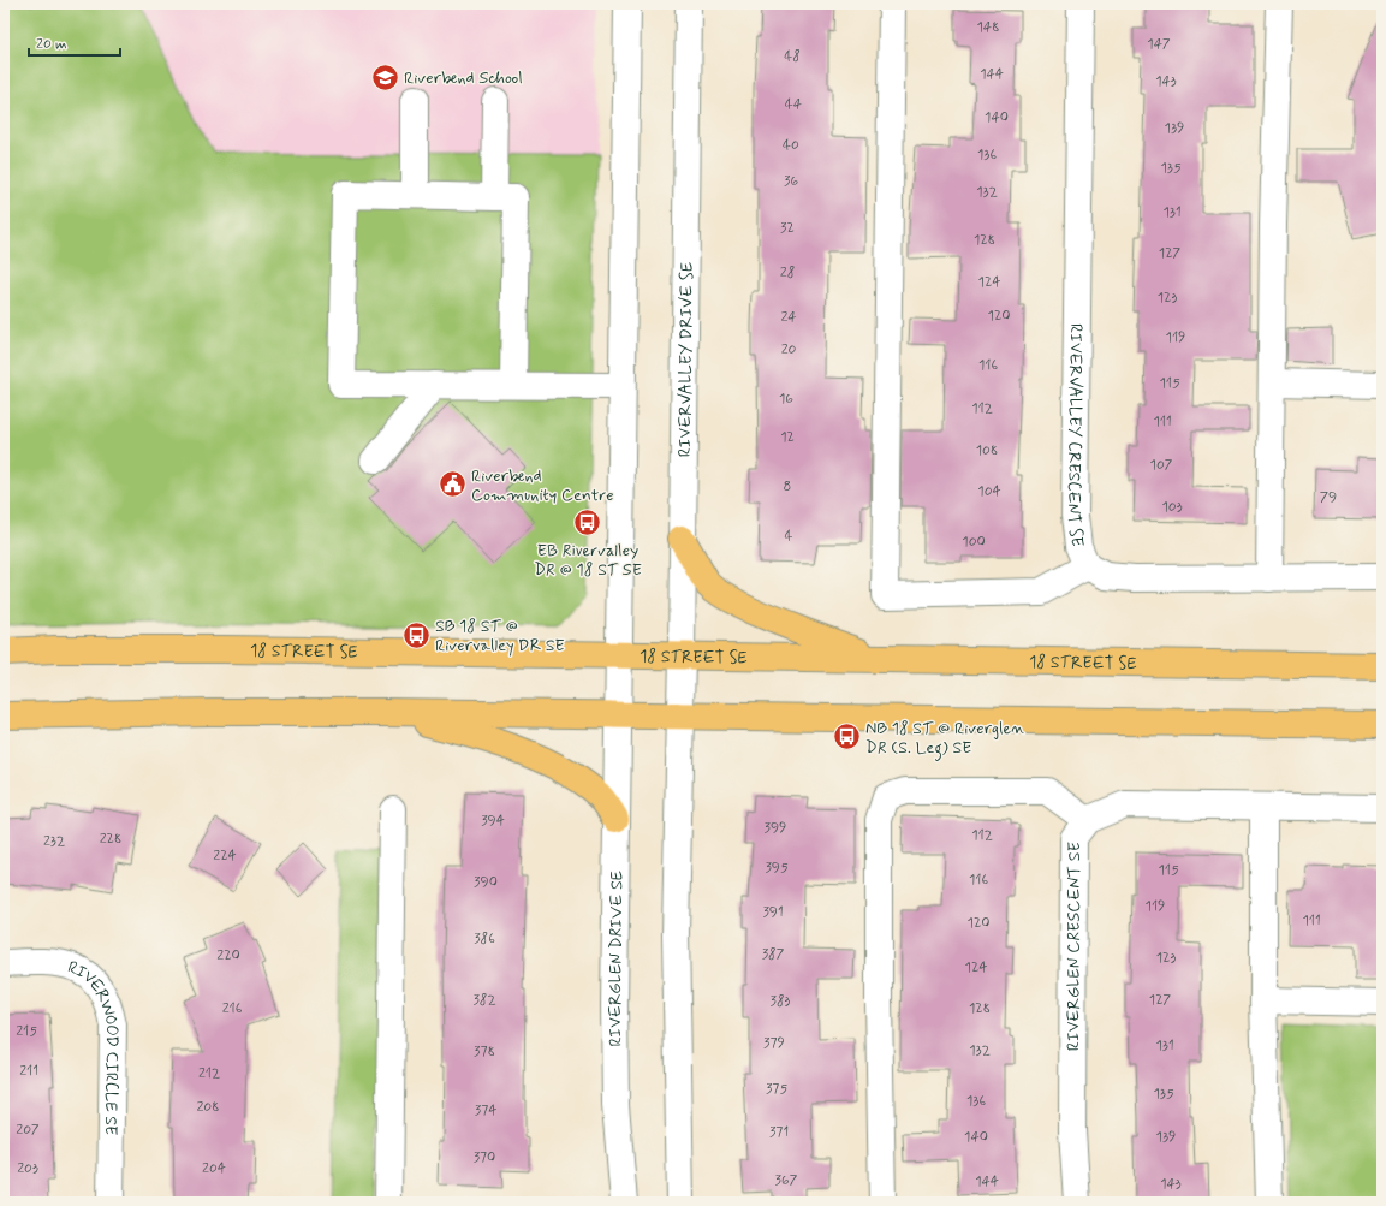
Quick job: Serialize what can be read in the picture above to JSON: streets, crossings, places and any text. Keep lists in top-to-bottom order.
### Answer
{
  "streets": {
    "main road": ["18 STREET SE"],
    "street": [
      "RIVERVALLEY DRIVE SE",
      "RIVERVALLEY CRESCENT SE",
      "RIVERGLEN CRESCENT SE",
      "RIVERGLEN DRIVE SE",
      "RIVERWOOD CIRCLE SE"
    ]
  },
  "crossings": [
    ["RIVERVALLEY DRIVE SE", "18 STREET SE"]
  ],
  "places": {
    "school or university": ["Riverbend School"],
    "public building": ["Riverbend Community Centre"],
    "bus stop": ["EB Rivervalley DR @ 18 ST SE", "SB 18 ST @ Rivervalley DR SE", "NB 18 ST @ Riverglen DR (S. Leg) SE"]
  },
  "house_numbers": [
    "148",
    "147",
    "48",
    "144",
    "143",
    "44",
    "140",
    "139",
    "40",
    "136",
    "135",
    "36",
    "132",
    "131",
    "32",
    "128",
    "127",
    "28",
    "124",
    "123",
    "120",
    "24",
    "119",
    "20",
    "116",
    "115",
    "16",
    "112",
    "111",
    "12",
    "108",
    "107",
    "8",
    "104",
    "79",
    "103",
    "4",
    "100",
    "394",
    "399",
    "112",
    "228",
    "232",
    "224",
    "395",
    "115",
    "116",
    "390",
    "119",
    "391",
    "111",
    "120",
    "386",
    "387",
    "220",
    "123",
    "124",
    "382",
    "127",
    "383",
    "216",
    "128",
    "215",
    "379",
    "131",
    "132",
    "378",
    "211",
    "212",
    "375",
    "135",
    "136",
    "208",
    "374",
    "207",
    "371",
    "140",
    "139",
    "370",
    "203",
    "204",
    "367",
    "144",
    "143"
  ],
  "scale_bar": "20 m"
}
